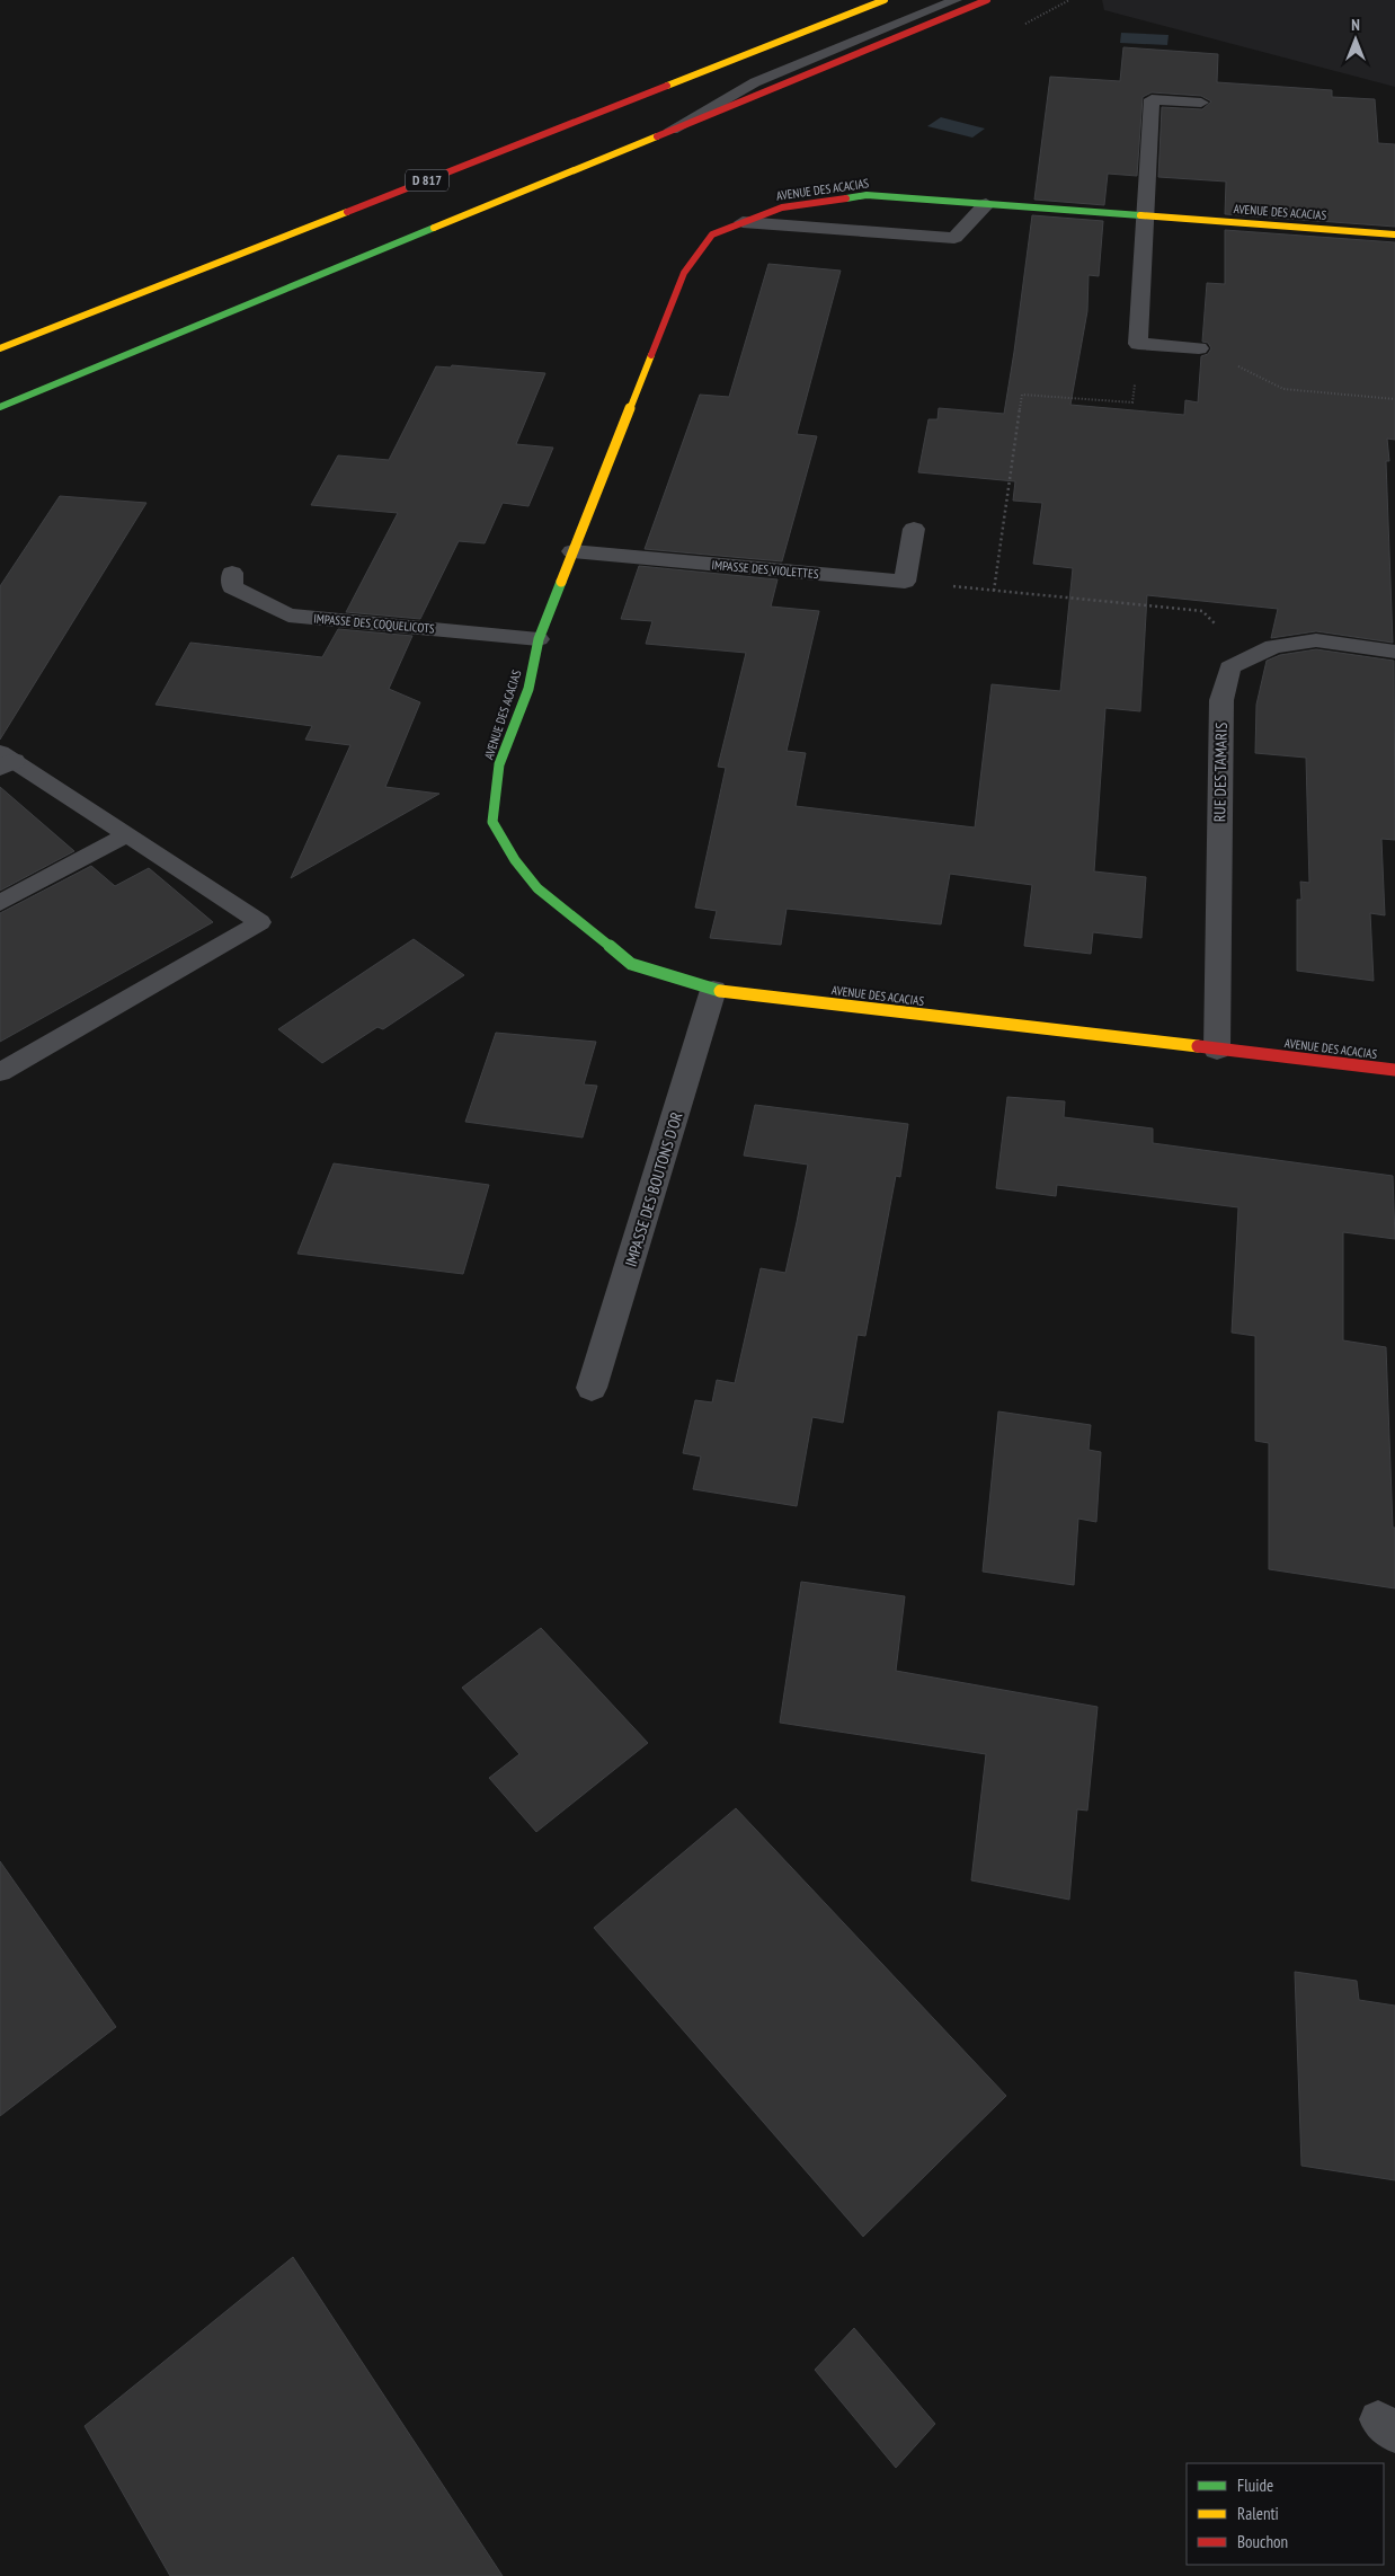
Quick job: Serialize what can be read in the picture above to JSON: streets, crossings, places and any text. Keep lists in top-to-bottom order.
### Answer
{
  "streets": {
    "main road": ["D 817", "AVENUE DES ACACIAS"],
    "street": [
      "IMPASSE DES VIOLETTES",
      "IMPASSE DES COQUELICOTS",
      "RUE DES TAMARIS",
      "IMPASSE DES BOUTONS D'OR"
    ]
  },
  "crossings": [
    ["AVENUE DES ACACIAS", "IMPASSE DES VIOLETTES"],
    ["AVENUE DES ACACIAS", "IMPASSE DES COQUELICOTS"],
    ["AVENUE DES ACACIAS", "RUE DES TAMARIS"],
    ["AVENUE DES ACACIAS", "IMPASSE DES BOUTONS D'OR"]
  ],
  "legend": ["Fluide", "Ralenti", "Bouchon"],
  "north": "top"
}
